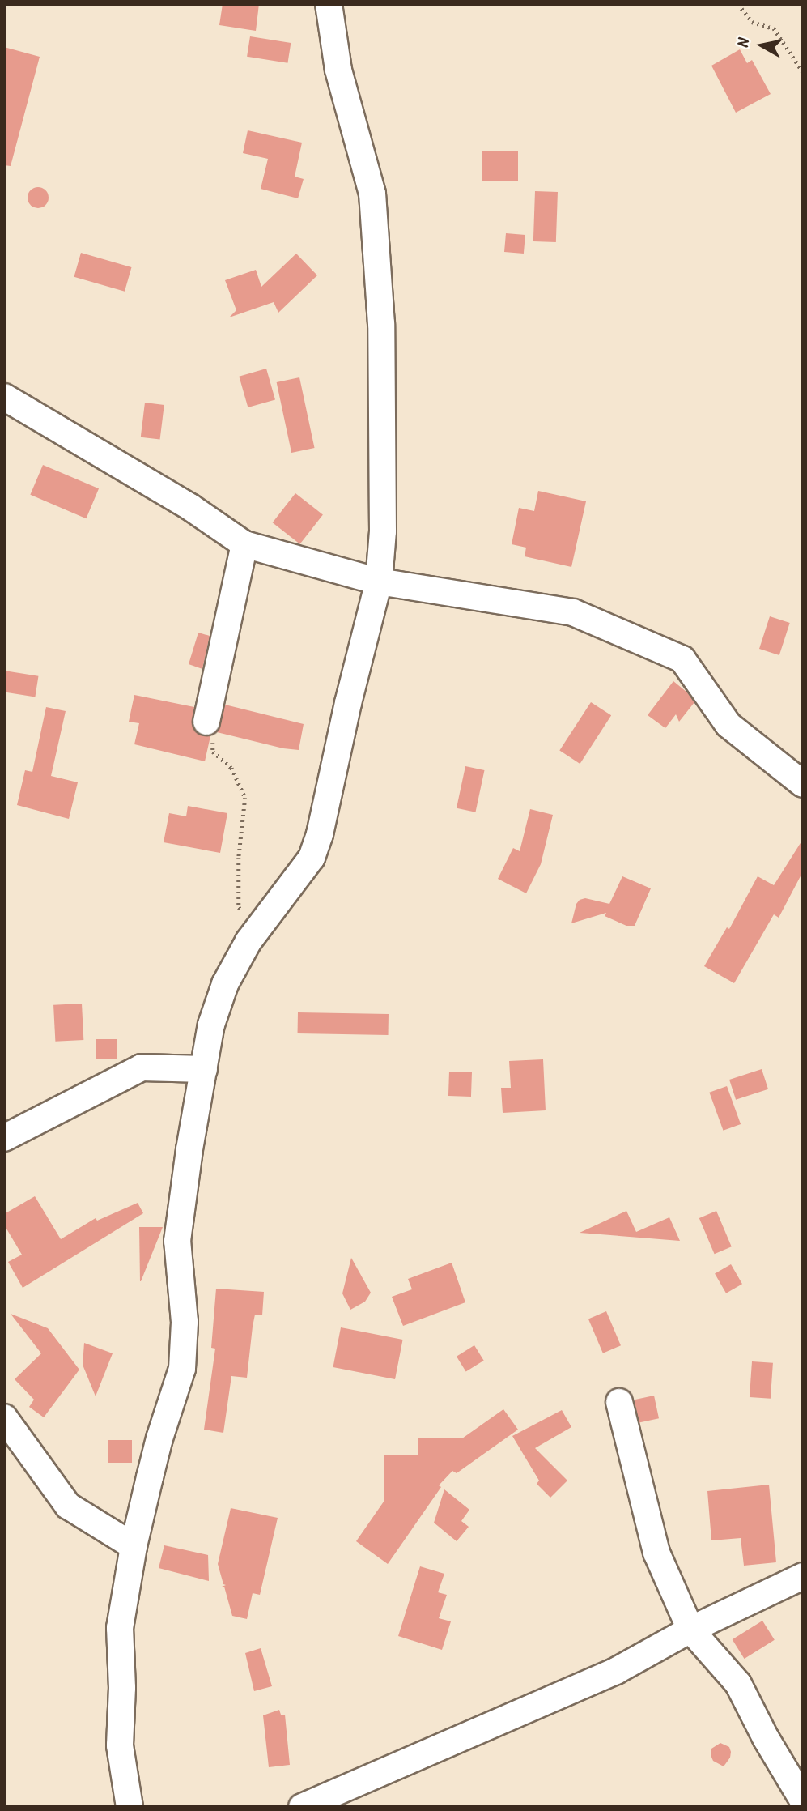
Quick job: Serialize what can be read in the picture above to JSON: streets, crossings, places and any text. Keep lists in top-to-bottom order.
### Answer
{
  "north": "left"
}
